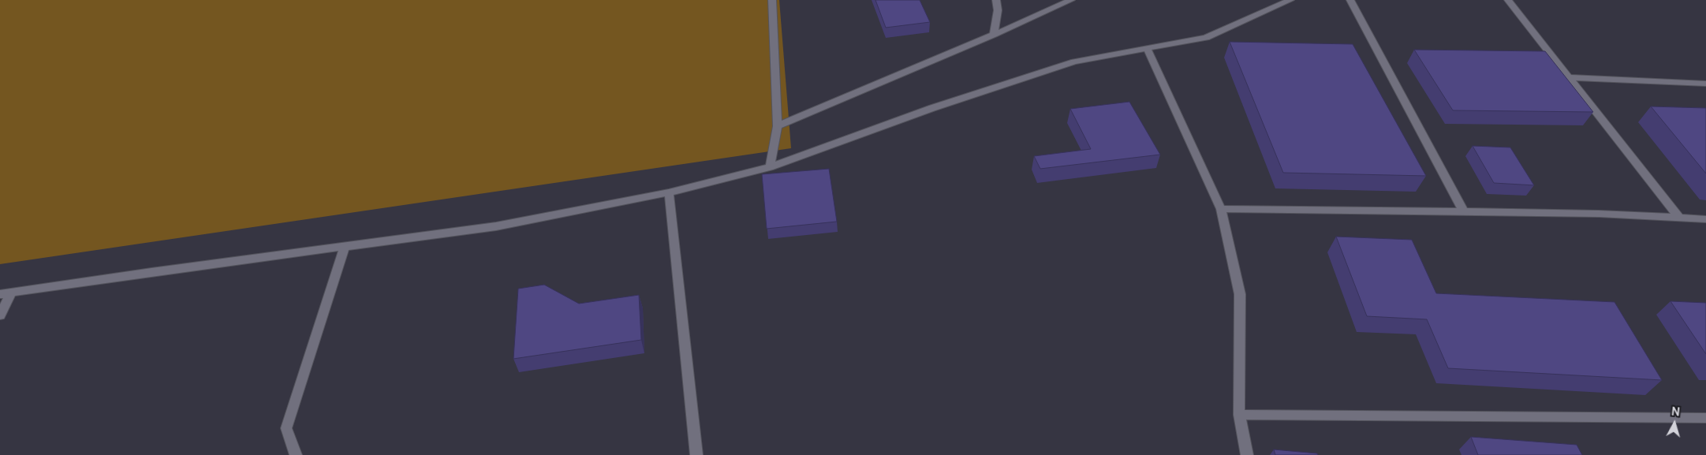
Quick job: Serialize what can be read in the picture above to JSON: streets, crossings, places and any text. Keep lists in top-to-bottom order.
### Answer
{
  "north": "top"
}
